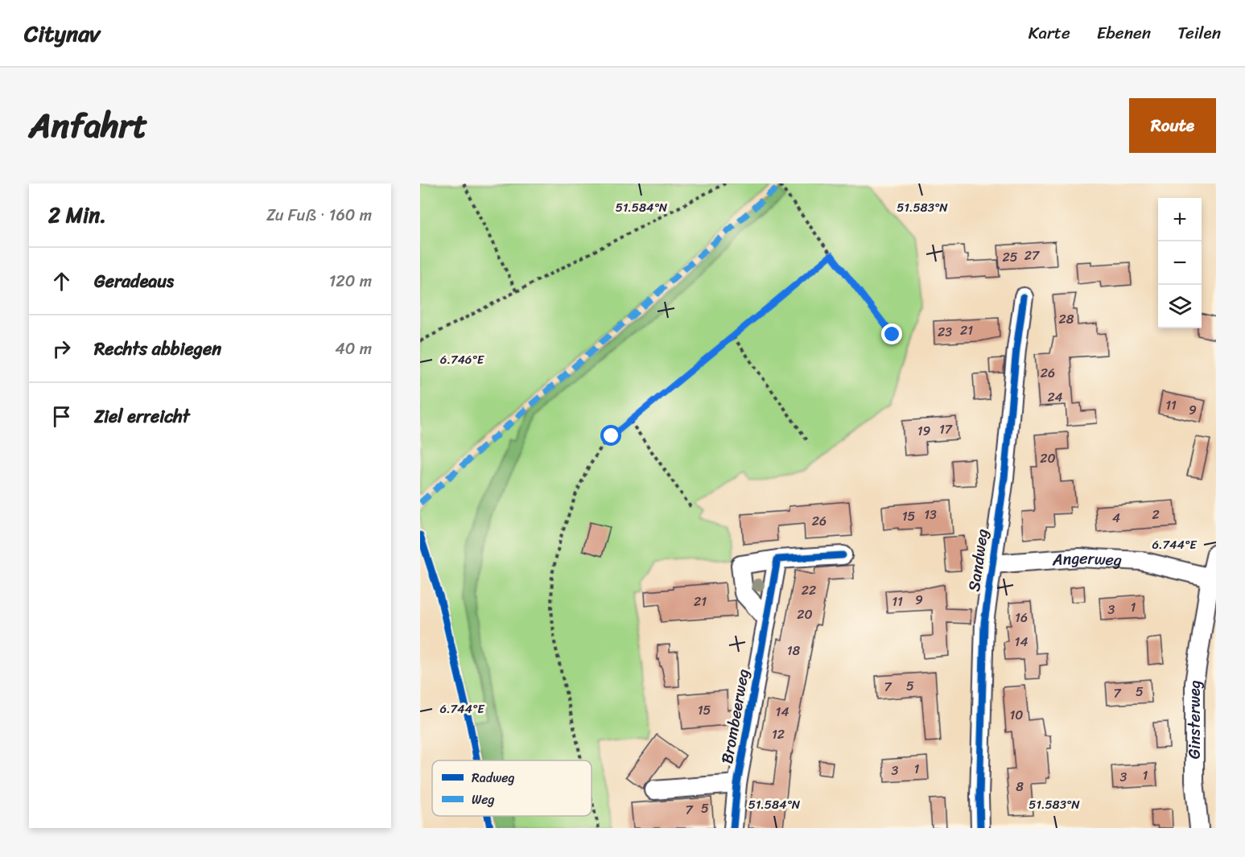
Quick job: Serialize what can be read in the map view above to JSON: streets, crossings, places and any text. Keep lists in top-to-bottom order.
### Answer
{
  "streets": {
    "street": [
      "Sandweg",
      "Angerweg",
      "Brombeerweg",
      "Ginsterweg"
    ]
  },
  "crossings": [
    ["Sandweg", "Angerweg"],
    ["Angerweg", "Ginsterweg"]
  ],
  "house_numbers": [
    "27",
    "25",
    "28",
    "21",
    "23",
    "26",
    "24",
    "11",
    "9",
    "17",
    "19",
    "20",
    "13",
    "2",
    "15",
    "4",
    "26",
    "22",
    "9",
    "21",
    "11",
    "1",
    "3",
    "20",
    "16",
    "14",
    "18",
    "5",
    "7",
    "5",
    "7",
    "15",
    "14",
    "10",
    "12",
    "1",
    "3",
    "1",
    "3",
    "8",
    "5",
    "7"
  ],
  "legend": ["Radweg", "Weg"],
  "page": {
    "header": "Citynav",
    "nav": ["Karte", "Ebenen", "Teilen"],
    "title": "Anfahrt",
    "buttons": "Route",
    "heading": ["2 Min.", "Zu Fuß · 160 m"],
    "map_buttons": ["+", "−"],
    "list": [
      ["Geradeaus", "120 m"],
      ["Rechts abbiegen", "40 m"],
      "Ziel erreicht"
    ]
  },
  "coordinates": [
    "51.584°N",
    "51.583°N",
    "6.746°E",
    "6.744°E"
  ]
}
